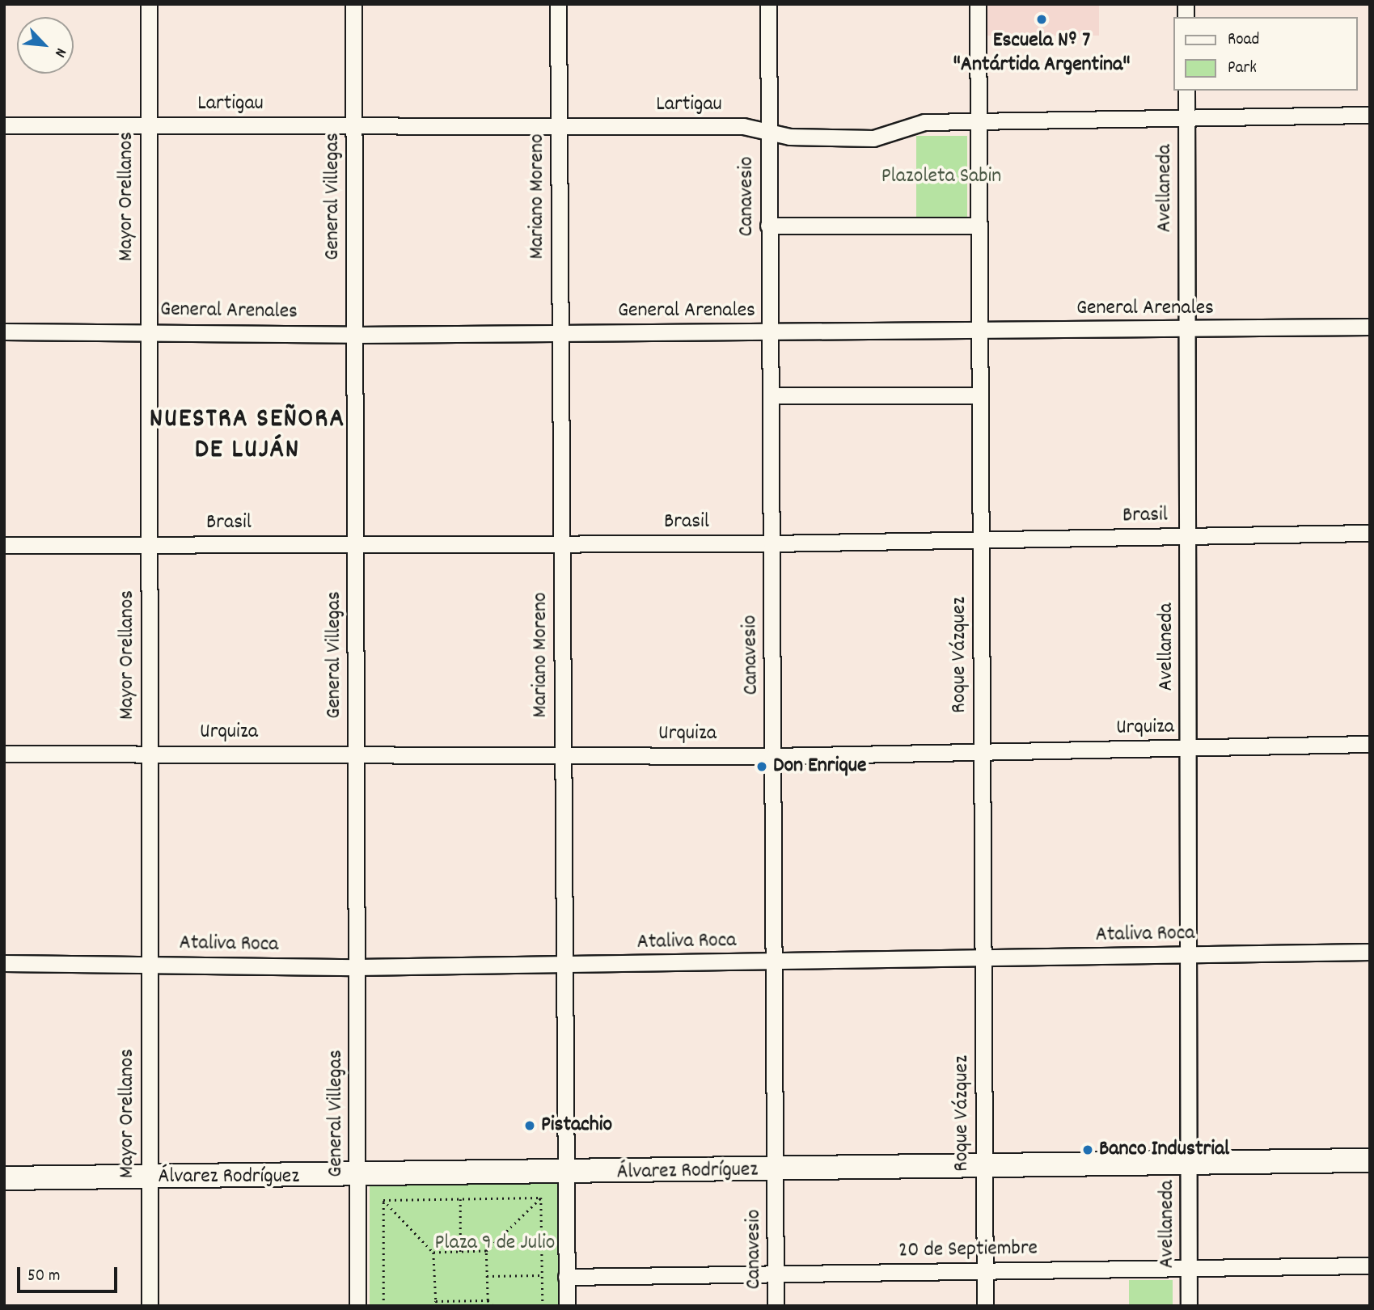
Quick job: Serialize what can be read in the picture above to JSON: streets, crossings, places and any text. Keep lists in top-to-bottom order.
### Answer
{
  "streets": {
    "main road": ["Álvarez Rodríguez"],
    "street": [
      "Lartigau",
      "Avellaneda",
      "Mayor Orellanos",
      "General Villegas",
      "Mariano Moreno",
      "Canavesio",
      "General Arenales",
      "Brasil",
      "Roque Vázquez",
      "Urquiza",
      "Ataliva Roca",
      "20 de Septiembre"
    ]
  },
  "crossings": [
    ["Lartigau", "Avellaneda"],
    ["Lartigau", "Mayor Orellanos"],
    ["Lartigau", "General Villegas"],
    ["Lartigau", "Mariano Moreno"],
    ["Lartigau", "Canavesio"],
    ["Lartigau", "Roque Vázquez"],
    ["Avellaneda", "General Arenales"],
    ["Avellaneda", "Brasil"],
    ["Avellaneda", "Urquiza"],
    ["Avellaneda", "Ataliva Roca"],
    ["Avellaneda", "Álvarez Rodríguez"],
    ["Avellaneda", "20 de Septiembre"],
    ["Mayor Orellanos", "General Arenales"],
    ["Mayor Orellanos", "Brasil"],
    ["Mayor Orellanos", "Urquiza"],
    ["Mayor Orellanos", "Ataliva Roca"],
    ["Mayor Orellanos", "Álvarez Rodríguez"],
    ["General Villegas", "General Arenales"],
    ["General Villegas", "Brasil"],
    ["General Villegas", "Urquiza"],
    ["General Villegas", "Ataliva Roca"],
    ["General Villegas", "Álvarez Rodríguez"],
    ["Mariano Moreno", "General Arenales"],
    ["Mariano Moreno", "Brasil"],
    ["Mariano Moreno", "Urquiza"],
    ["Mariano Moreno", "Ataliva Roca"],
    ["Mariano Moreno", "Álvarez Rodríguez"],
    ["Mariano Moreno", "20 de Septiembre"],
    ["Canavesio", "General Arenales"],
    ["Canavesio", "Brasil"],
    ["Canavesio", "Urquiza"],
    ["Canavesio", "Ataliva Roca"],
    ["Canavesio", "Álvarez Rodríguez"],
    ["Canavesio", "20 de Septiembre"],
    ["General Arenales", "Roque Vázquez"],
    ["Brasil", "Roque Vázquez"],
    ["Roque Vázquez", "Urquiza"],
    ["Roque Vázquez", "Ataliva Roca"],
    ["Roque Vázquez", "Álvarez Rodríguez"],
    ["Roque Vázquez", "20 de Septiembre"]
  ],
  "districts": ["NUESTRA SEÑORA DE LUJÁN"],
  "parks": ["Plazoleta Sabin", "Plaza 9 de Julio"],
  "places": [
    "Escuela Nº 7 \"Antártida Argentina\"",
    "Don Enrique",
    "Pistachio",
    "Banco Industrial"
  ],
  "legend": ["Road", "Park"],
  "scale_bar": "50 m",
  "north": "bottom right"
}
